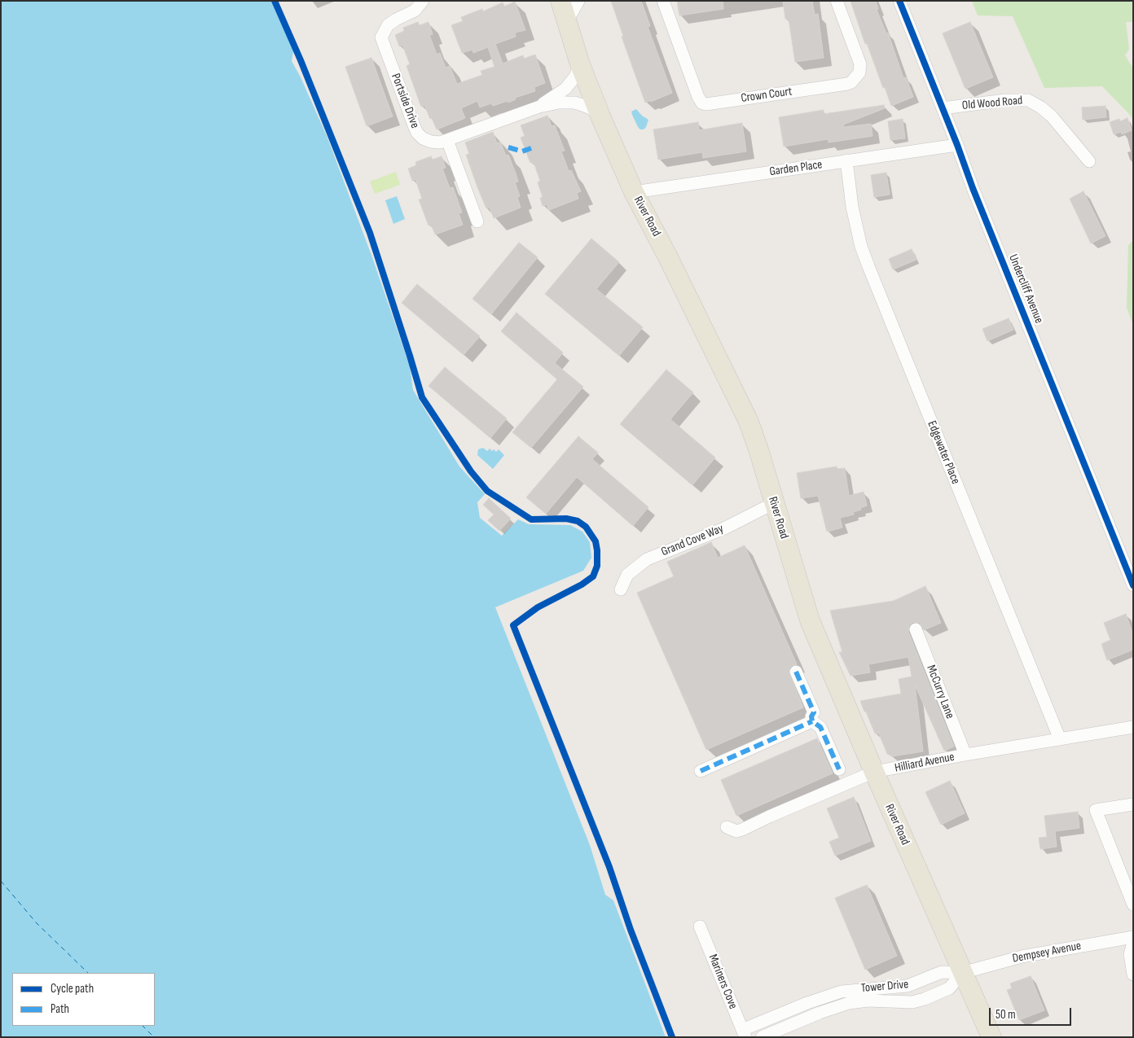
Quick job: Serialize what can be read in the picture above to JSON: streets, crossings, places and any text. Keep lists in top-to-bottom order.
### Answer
{
  "streets": {
    "main road": ["River Road"],
    "street": [
      "Crown Court",
      "Portside Drive",
      "Old Wood Road",
      "Garden Place",
      "Undercliff Avenue",
      "Edgewater Place",
      "Grand Cove Way",
      "McCurry Lane",
      "Hilliard Avenue",
      "Dempsey Avenue",
      "Mariners Cove",
      "Tower Drive"
    ]
  },
  "crossings": [
    ["Portside Drive", "River Road"],
    ["Old Wood Road", "Undercliff Avenue"],
    ["Garden Place", "River Road"],
    ["Garden Place", "Undercliff Avenue"],
    ["Garden Place", "Edgewater Place"],
    ["River Road", "Grand Cove Way"],
    ["River Road", "Hilliard Avenue"],
    ["River Road", "Dempsey Avenue"],
    ["River Road", "Tower Drive"],
    ["Edgewater Place", "Hilliard Avenue"],
    ["McCurry Lane", "Hilliard Avenue"],
    ["Dempsey Avenue", "Tower Drive"],
    ["Mariners Cove", "Tower Drive"]
  ],
  "legend": ["Cycle path", "Path"],
  "scale_bar": "50 m"
}
